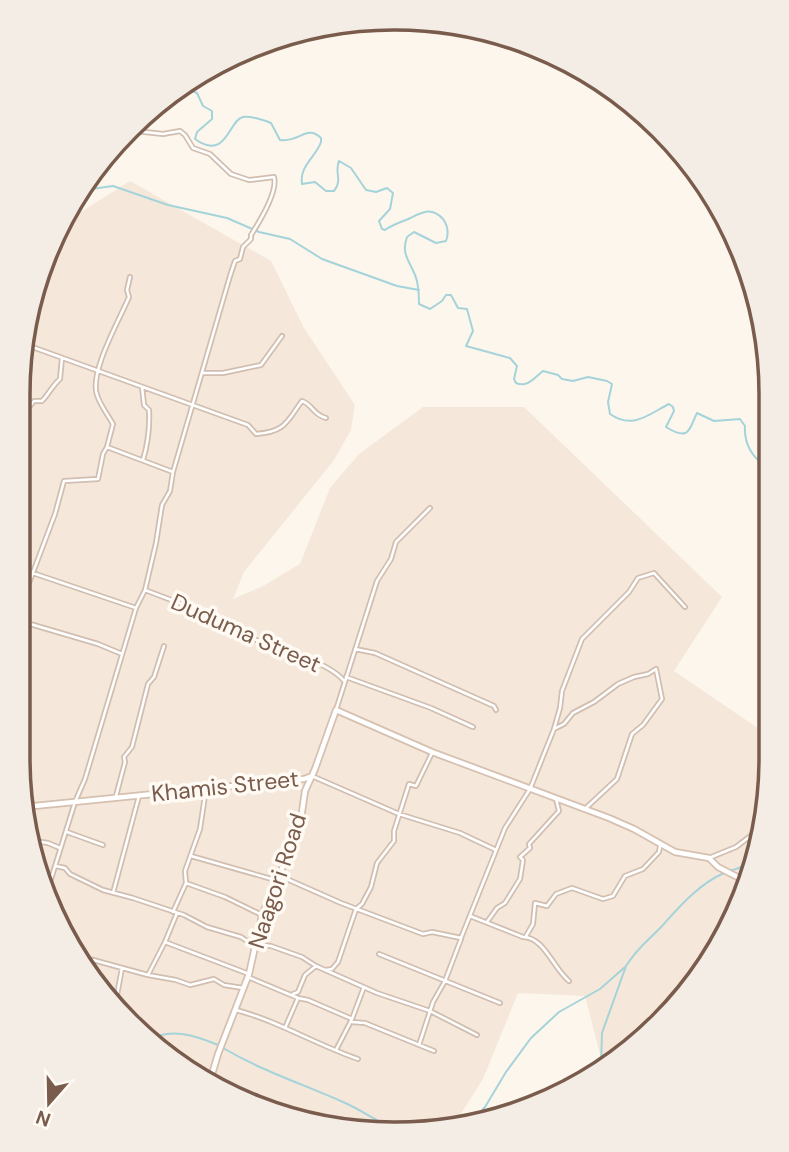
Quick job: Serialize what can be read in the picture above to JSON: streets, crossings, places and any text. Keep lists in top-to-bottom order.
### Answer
{
  "streets": {
    "street": ["Duduma Street", "Khamis Street", "Naagori Road"]
  },
  "crossings": [
    ["Duduma Street", "Naagori Road"],
    ["Khamis Street", "Naagori Road"]
  ],
  "north": "bottom"
}
